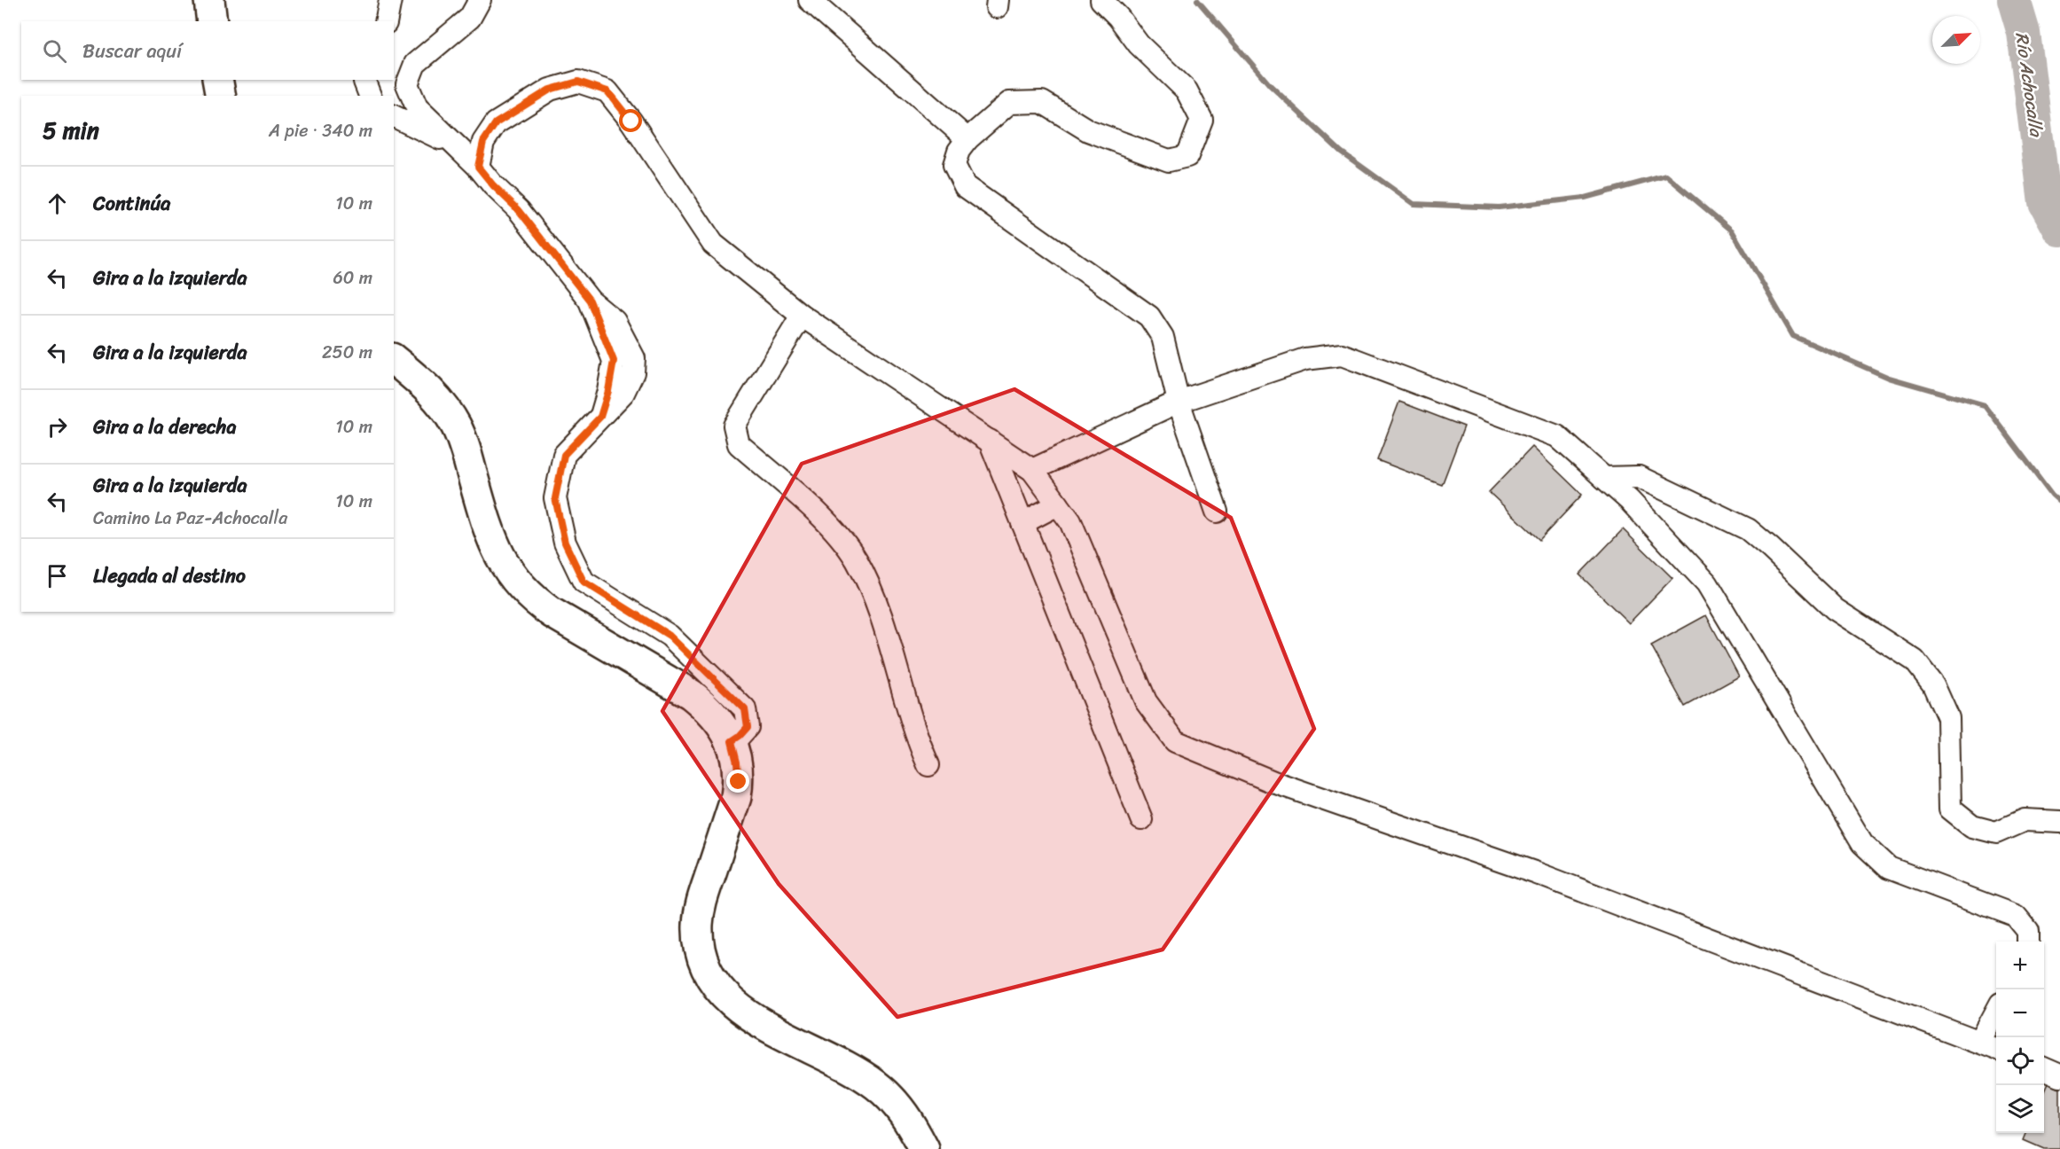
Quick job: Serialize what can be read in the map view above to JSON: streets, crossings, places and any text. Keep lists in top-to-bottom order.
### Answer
{
  "water": ["Río Achocalla"],
  "north": "top right",
  "page": {
    "search": "Buscar aquí",
    "heading": ["5 min", "A pie · 340 m"],
    "list": [
      ["Continúa", "10 m"],
      ["Gira a la izquierda", "60 m"],
      ["Gira a la izquierda", "250 m"],
      ["Gira a la derecha", "10 m"],
      ["Gira a la izquierda", "Camino La Paz-Achocalla", "10 m"],
      "Llegada al destino"
    ],
    "map_buttons": ["+", "−"]
  }
}
